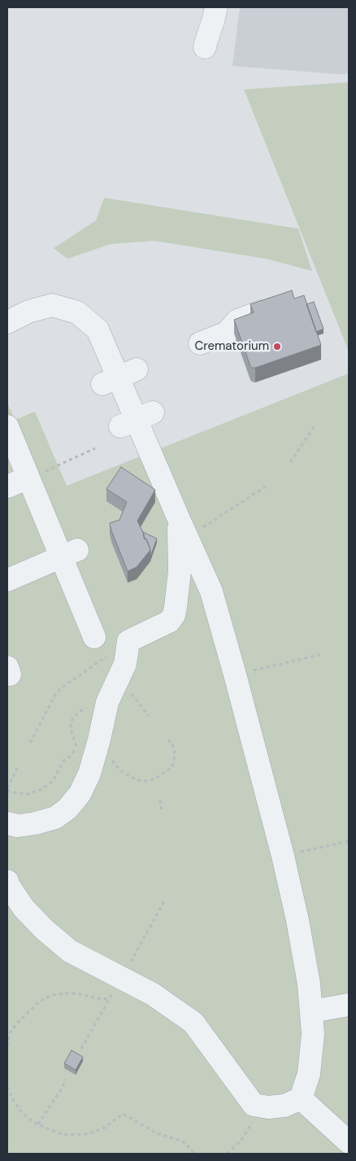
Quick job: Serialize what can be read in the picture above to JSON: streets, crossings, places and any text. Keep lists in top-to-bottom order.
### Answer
{
  "places": ["Crematorium"]
}
